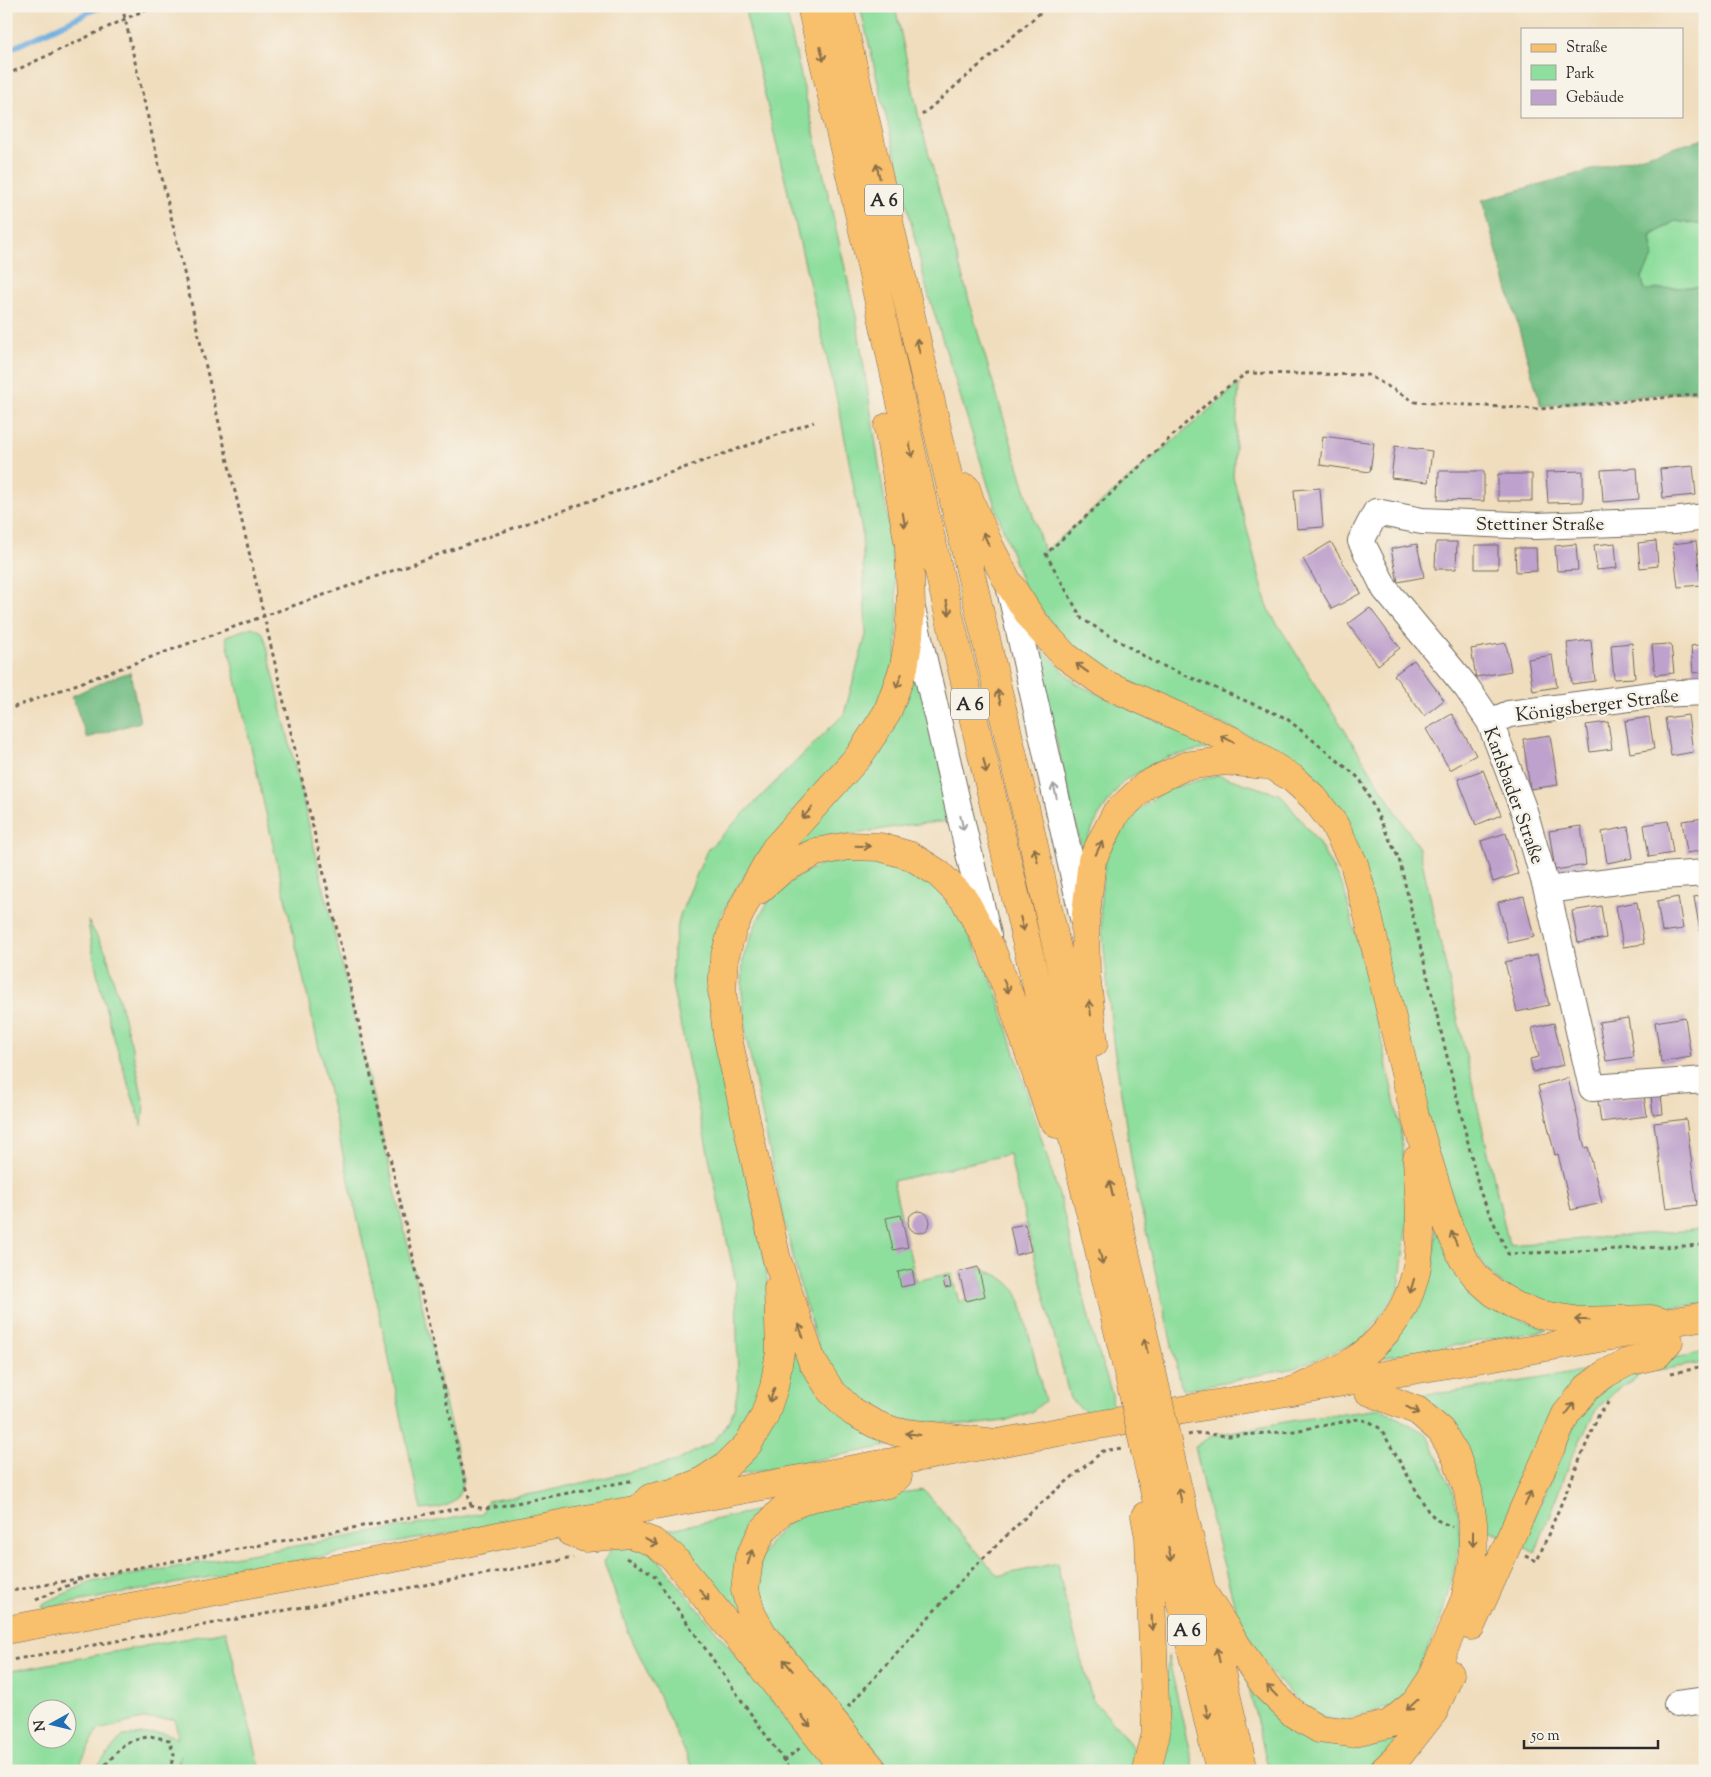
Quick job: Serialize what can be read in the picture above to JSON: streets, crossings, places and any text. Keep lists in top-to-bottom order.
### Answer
{
  "streets": {
    "main road": ["A 6"],
    "street": ["Stettiner Straße", "Königsberger Straße", "Karlsbader Straße"]
  },
  "crossings": [
    ["Stettiner Straße", "Karlsbader Straße"],
    ["Königsberger Straße", "Karlsbader Straße"]
  ],
  "legend": ["Straße", "Park", "Gebäude"],
  "scale_bar": "50 m",
  "north": "left"
}
